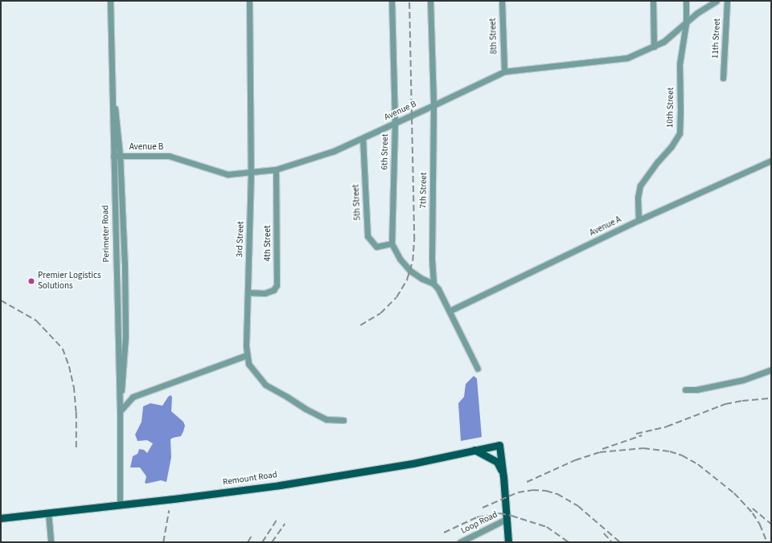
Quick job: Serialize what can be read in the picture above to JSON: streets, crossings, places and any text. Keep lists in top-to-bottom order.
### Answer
{
  "streets": {
    "main road": ["Remount Road"],
    "street": [
      "8th Street",
      "11th Street",
      "10th Street",
      "Avenue B",
      "6th Street",
      "7th Street",
      "5th Street",
      "Avenue A",
      "Perimeter Road",
      "3rd Street",
      "4th Street",
      "Loop Road"
    ]
  },
  "crossings": [
    ["8th Street", "Avenue B"],
    ["10th Street", "Avenue B"],
    ["10th Street", "Avenue A"],
    ["Avenue B", "6th Street"],
    ["Avenue B", "7th Street"],
    ["Avenue B", "5th Street"],
    ["Avenue B", "Perimeter Road"],
    ["Avenue B", "3rd Street"],
    ["Avenue B", "4th Street"],
    ["6th Street", "7th Street"],
    ["6th Street", "5th Street"],
    ["7th Street", "Avenue A"],
    ["Perimeter Road", "Remount Road"],
    ["3rd Street", "4th Street"]
  ],
  "places": ["Premier Logistics Solutions"]
}
